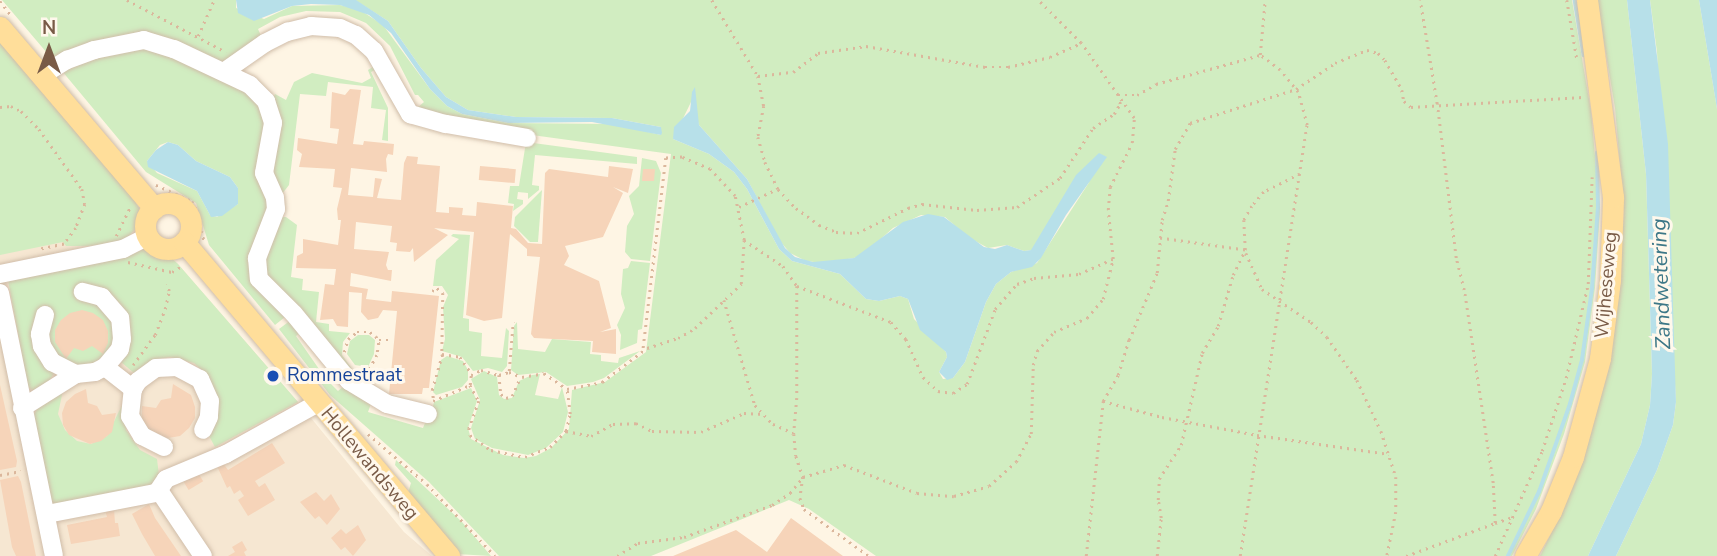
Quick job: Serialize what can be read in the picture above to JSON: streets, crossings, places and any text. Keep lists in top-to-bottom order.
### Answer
{
  "streets": {
    "main road": ["Wijheseweg", "Hollewandsweg"]
  },
  "water": ["Zandwetering"],
  "places": ["Rommestraat"],
  "north": "top"
}
